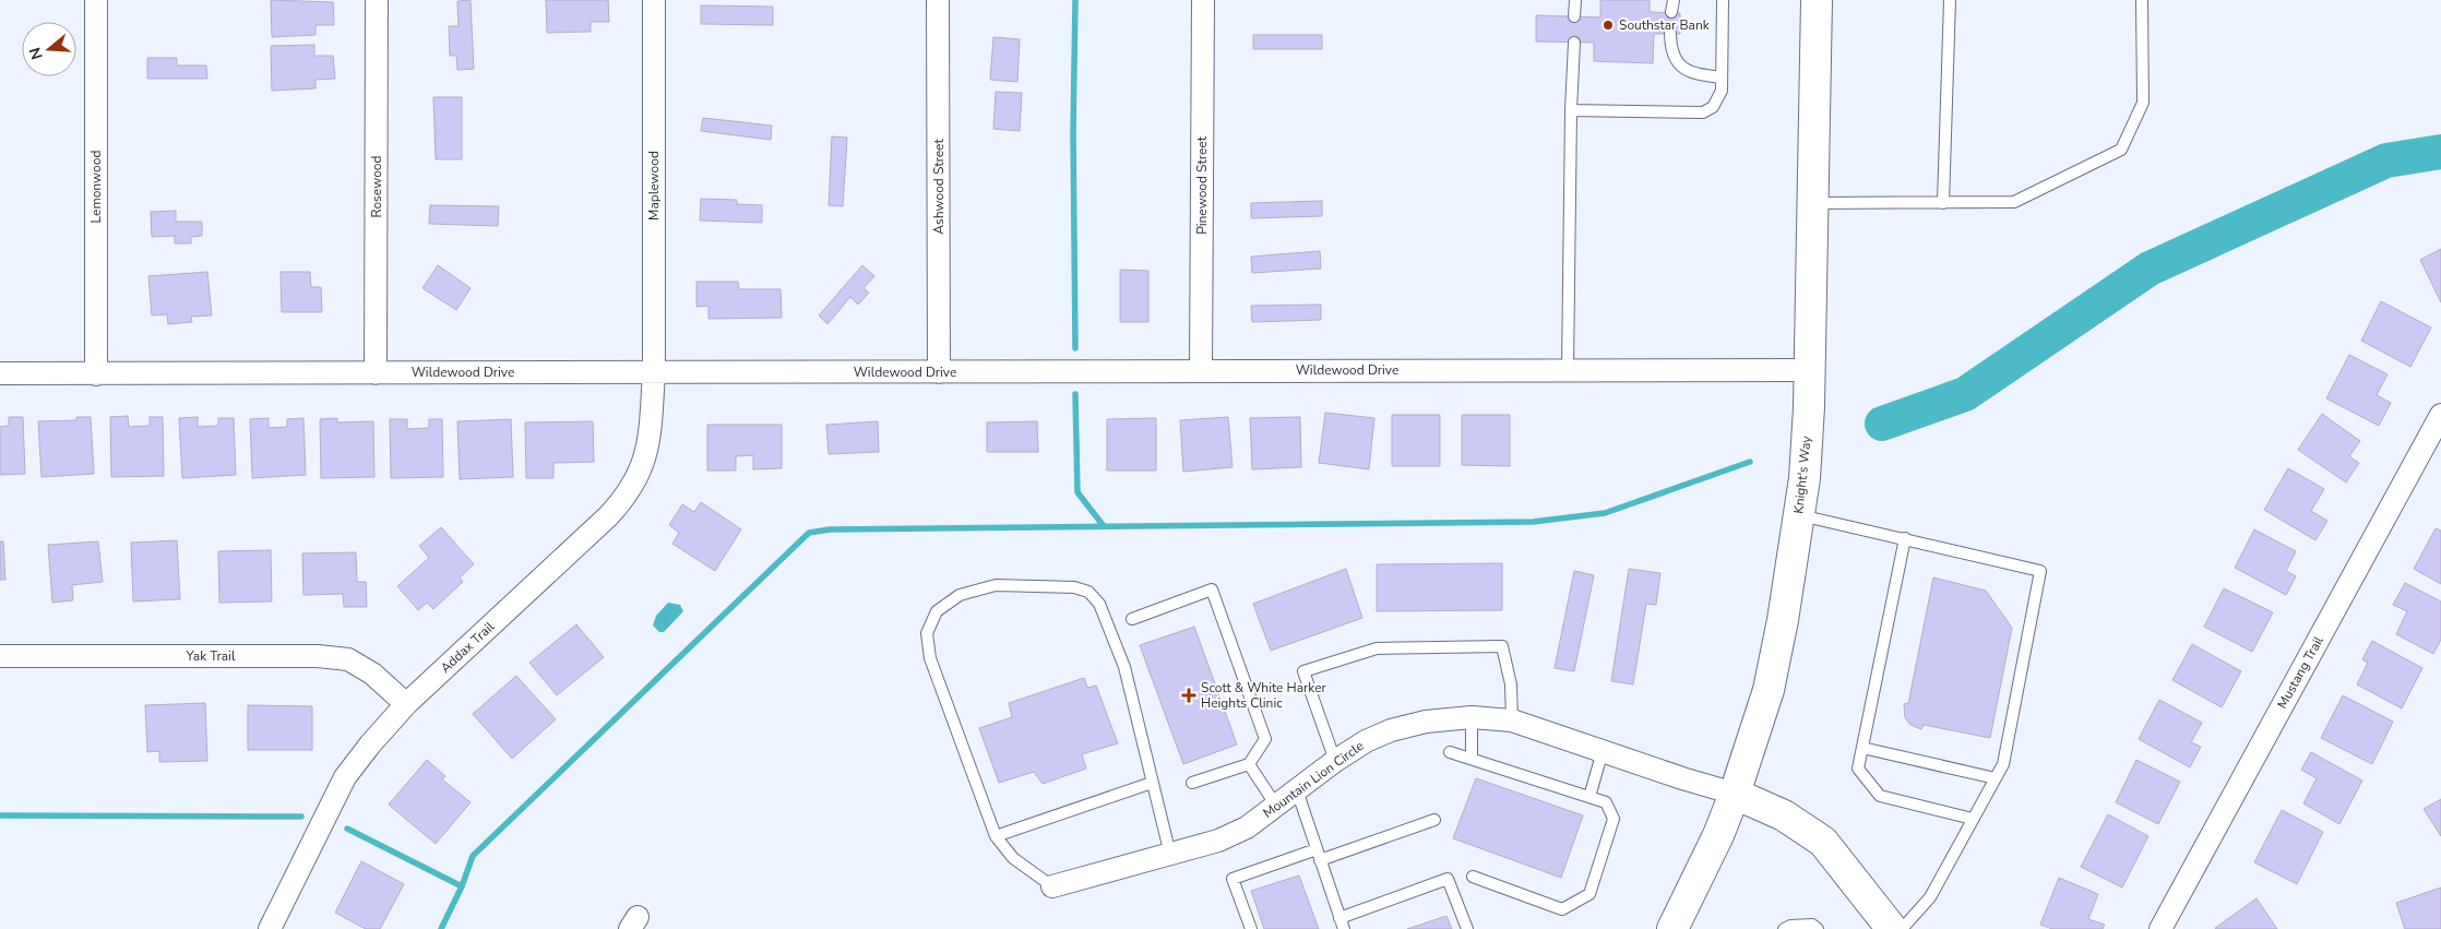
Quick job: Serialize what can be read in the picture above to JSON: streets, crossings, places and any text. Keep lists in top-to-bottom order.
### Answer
{
  "streets": {
    "main road": ["Knight's Way"],
    "street": [
      "Maplewood",
      "Pinewood Street",
      "Lemonwood",
      "Rosewood",
      "Ashwood Street",
      "Wildewood Drive",
      "Addax Trail",
      "Yak Trail",
      "Mustang Trail",
      "Mountain Lion Circle"
    ]
  },
  "crossings": [
    ["Maplewood", "Wildewood Drive"],
    ["Maplewood", "Addax Trail"],
    ["Pinewood Street", "Wildewood Drive"],
    ["Lemonwood", "Wildewood Drive"],
    ["Rosewood", "Wildewood Drive"],
    ["Ashwood Street", "Wildewood Drive"],
    ["Wildewood Drive", "Knight's Way"],
    ["Wildewood Drive", "Addax Trail"],
    ["Knight's Way", "Mountain Lion Circle"],
    ["Addax Trail", "Yak Trail"]
  ],
  "places": {
    "other": ["Southstar Bank"],
    "health": ["Scott & White Harker Heights Clinic"]
  },
  "north": "left"
}
